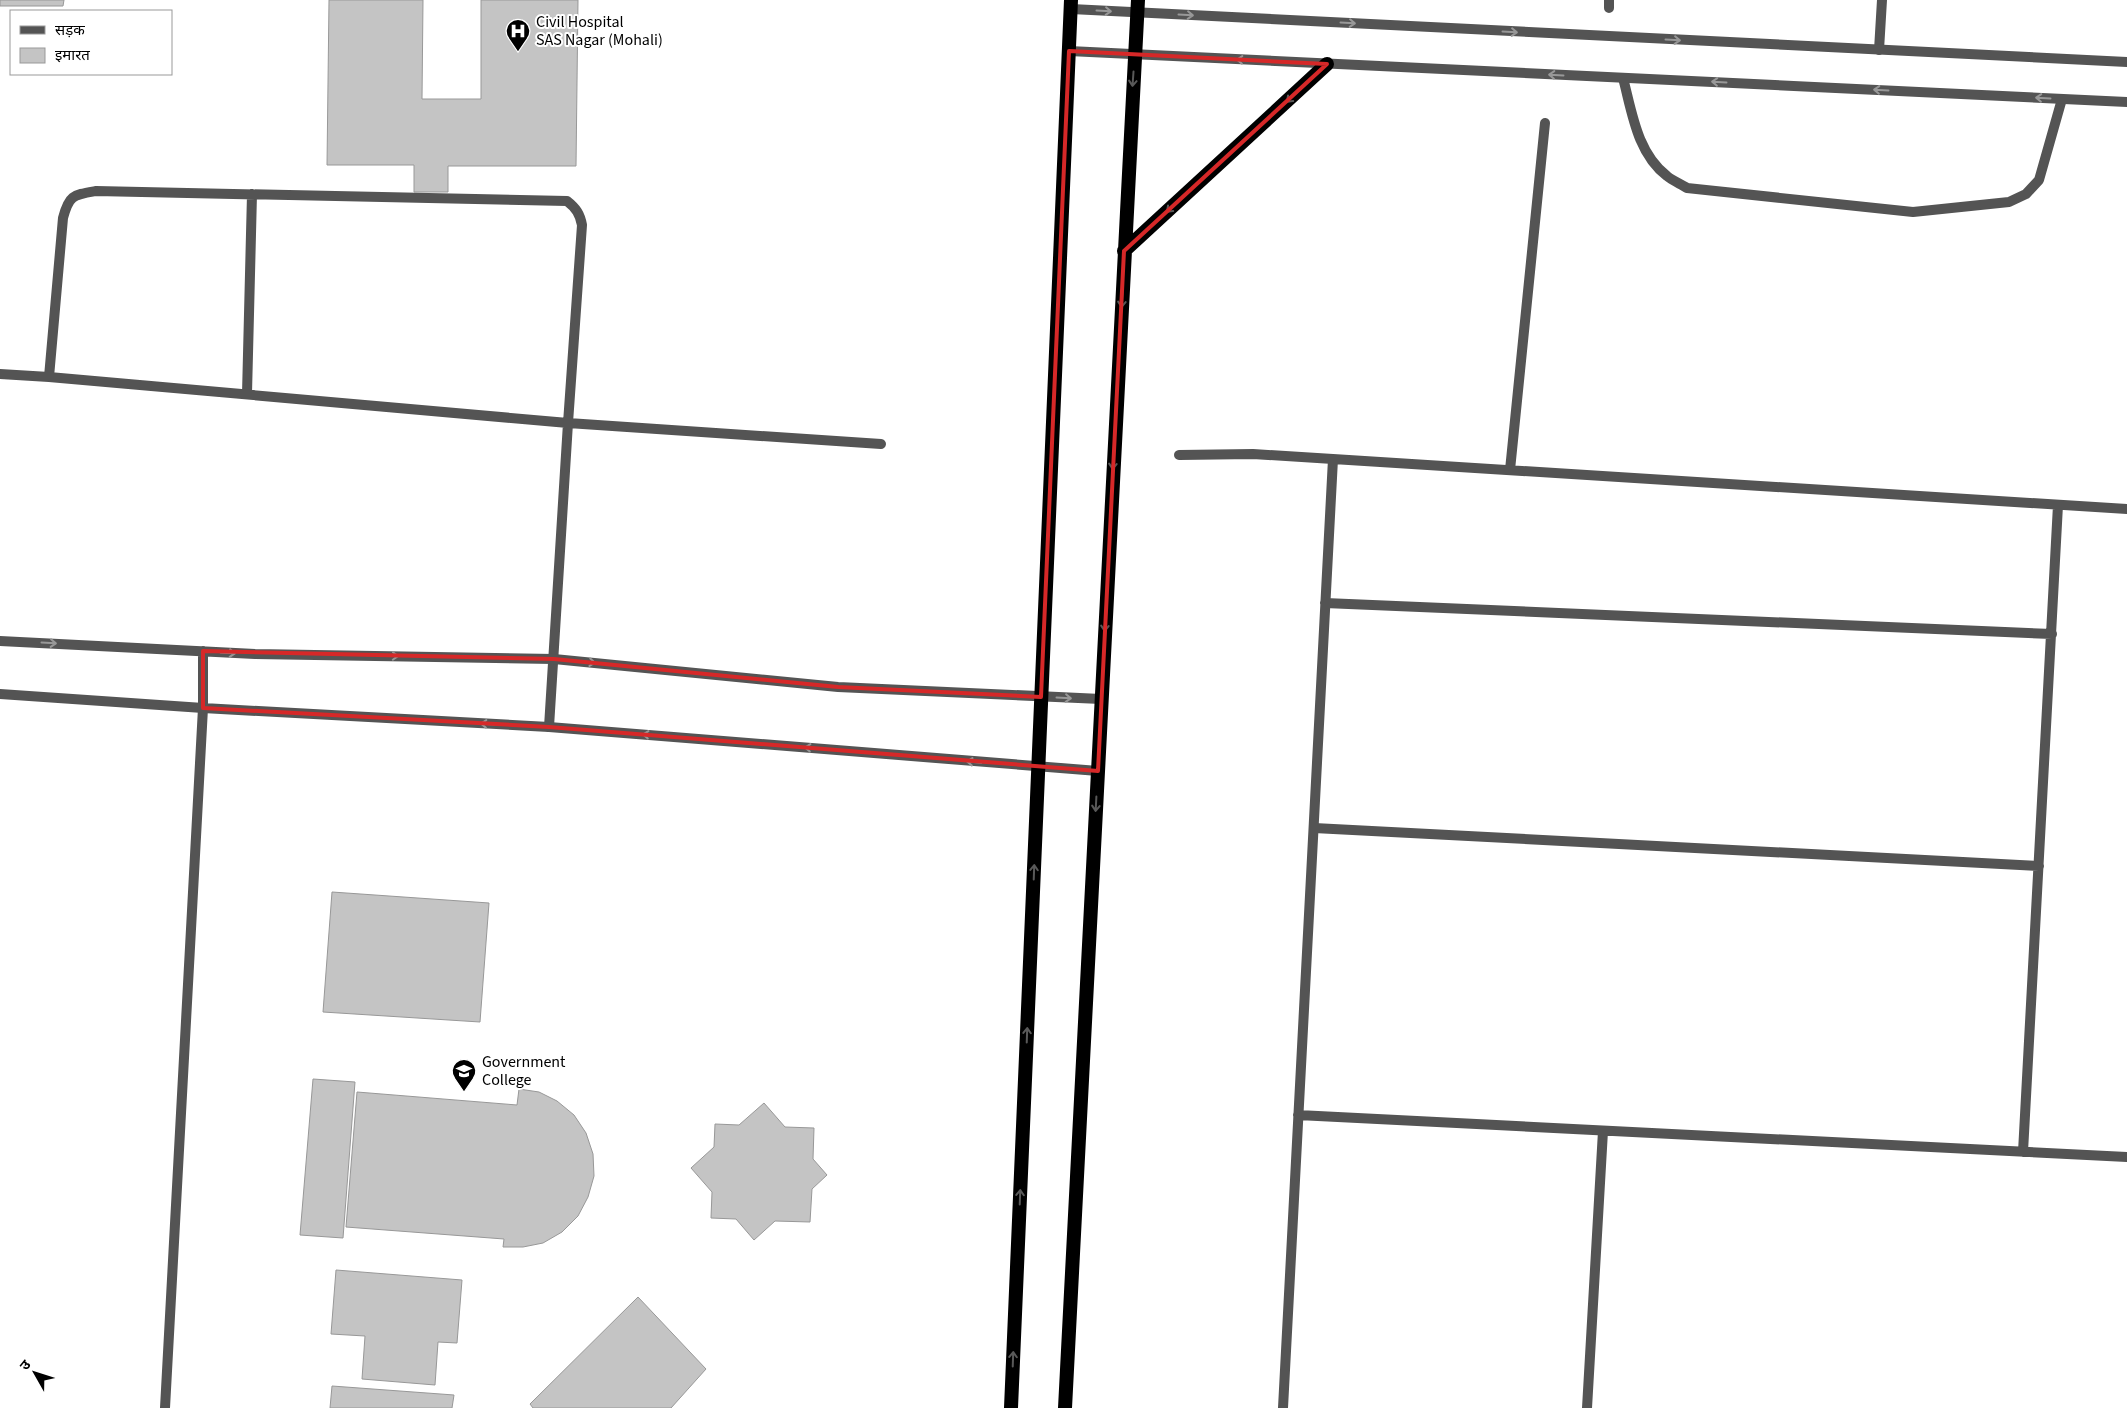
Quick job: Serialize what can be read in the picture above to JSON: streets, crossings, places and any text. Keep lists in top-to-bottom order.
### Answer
{
  "places": {
    "hospital": ["Civil Hospital SAS Nagar (Mohali)"],
    "school or university": ["Government College"]
  },
  "legend": ["सड़क", "इमारत"],
  "north": "top left"
}
